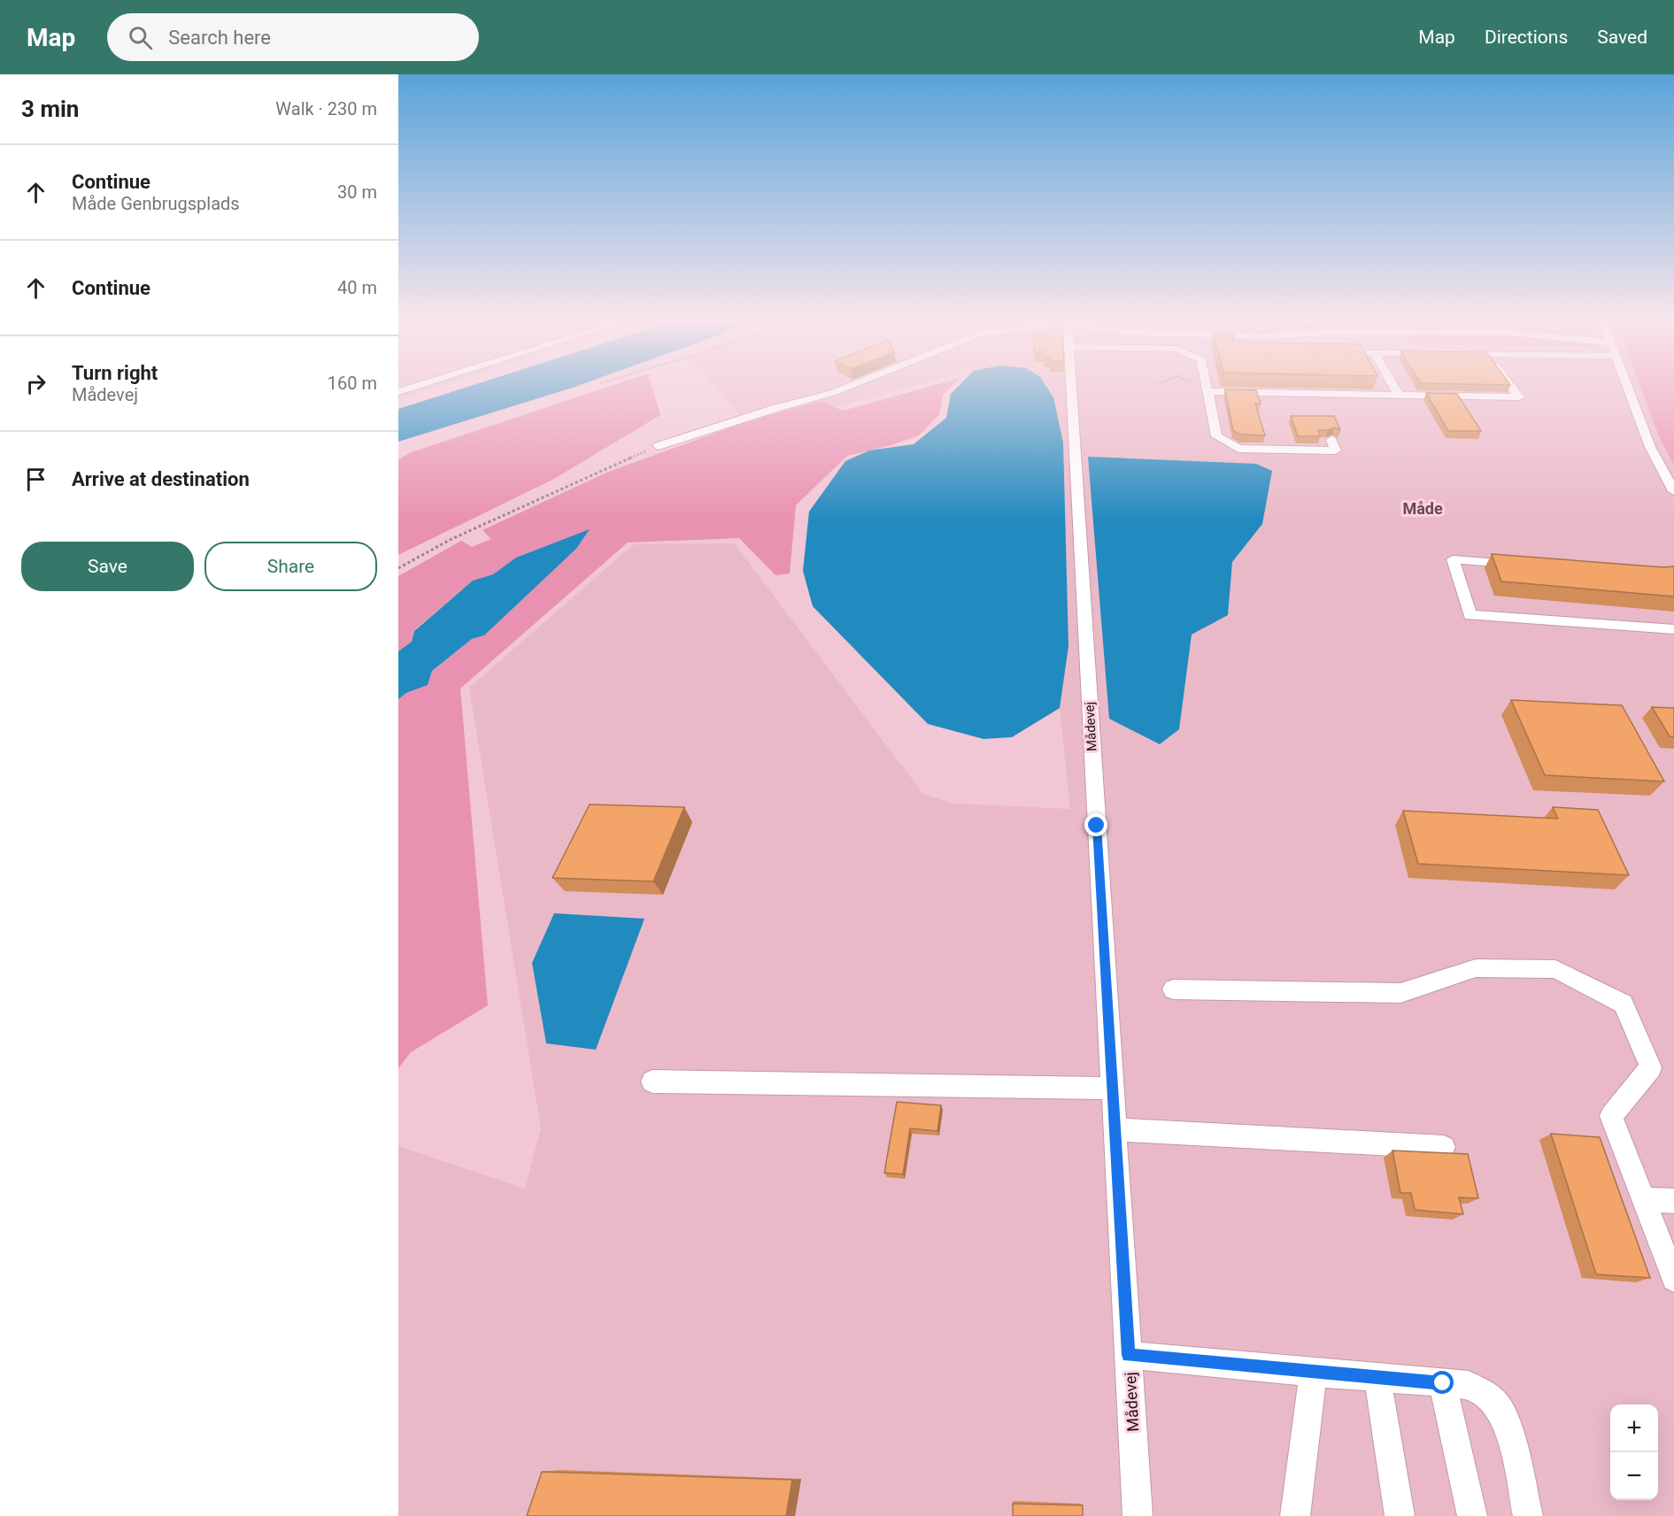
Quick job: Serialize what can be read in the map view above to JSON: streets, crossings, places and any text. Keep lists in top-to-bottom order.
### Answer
{
  "streets": {
    "street": ["Mådevej"]
  },
  "districts": ["Måde"],
  "page": {
    "header": "Map",
    "search": "Search here",
    "nav": ["Map", "Directions", "Saved"],
    "heading": ["3 min", "Walk · 230 m"],
    "list": [
      ["Continue", "Måde Genbrugsplads", "30 m"],
      ["Continue", "40 m"],
      ["Turn right", "Mådevej", "160 m"],
      "Arrive at destination"
    ],
    "buttons": ["Save", "Share"],
    "map_buttons": ["+", "−"]
  }
}
